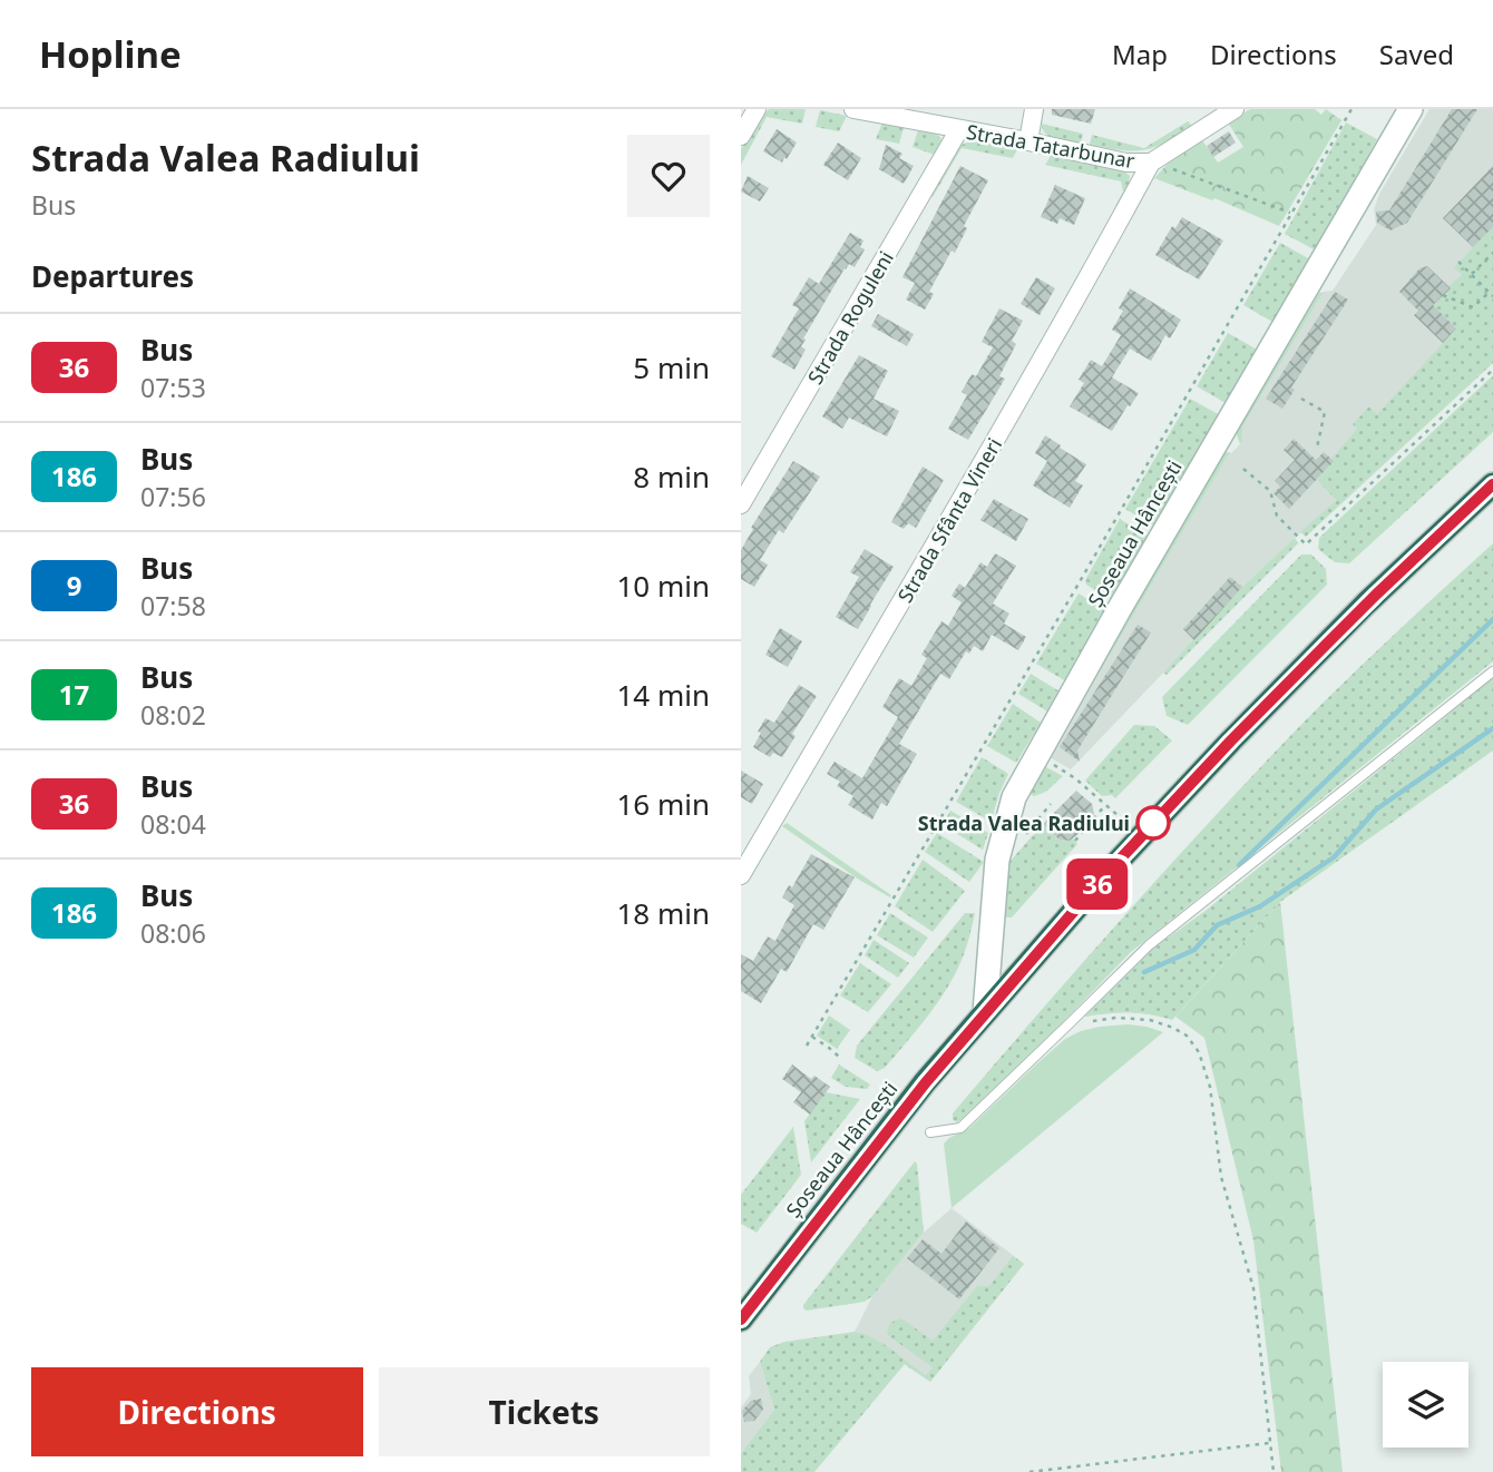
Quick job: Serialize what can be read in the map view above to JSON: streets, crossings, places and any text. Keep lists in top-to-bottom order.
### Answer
{
  "streets": {
    "highway": ["Șoseaua Hâncești"],
    "street": ["Strada Tatarbunar", "Strada Roguleni", "Strada Sfânta Vineri"]
  },
  "crossings": [
    ["Strada Tatarbunar", "Strada Roguleni"],
    ["Strada Tatarbunar", "Strada Sfânta Vineri"]
  ],
  "places": ["Strada Valea Radiului"],
  "lines": ["bus line 36"],
  "page": {
    "header": "Hopline",
    "nav": ["Map", "Directions", "Saved"],
    "heading": [
      ["Strada Valea Radiului", "Bus"],
      "Departures"
    ],
    "on_map": "36",
    "list": [
      {
        "mark": "36",
        "name": "Bus",
        "note": "07:53",
        "value": "5 min"
      },
      {
        "mark": "186",
        "name": "Bus",
        "note": "07:56",
        "value": "8 min"
      },
      {
        "mark": "9",
        "name": "Bus",
        "note": "07:58",
        "value": "10 min"
      },
      {
        "mark": "17",
        "name": "Bus",
        "note": "08:02",
        "value": "14 min"
      },
      {
        "mark": "36",
        "name": "Bus",
        "note": "08:04",
        "value": "16 min"
      },
      {
        "mark": "186",
        "name": "Bus",
        "note": "08:06",
        "value": "18 min"
      }
    ],
    "buttons": ["Directions", "Tickets"]
  }
}
